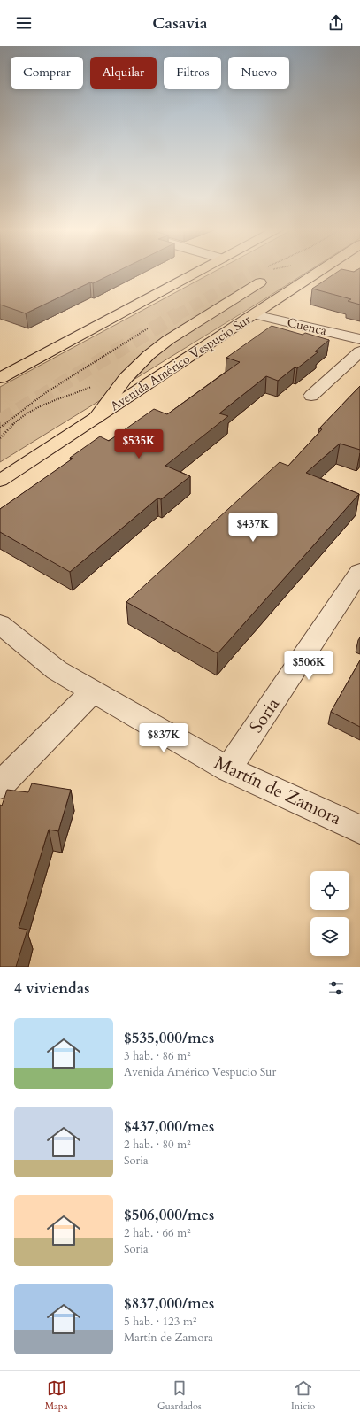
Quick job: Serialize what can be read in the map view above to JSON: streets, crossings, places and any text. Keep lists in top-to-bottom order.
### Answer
{
  "streets": {
    "main road": ["Avenida Américo Vespucio Sur"],
    "street": ["Cuenca", "Soria", "Martín de Zamora"]
  },
  "crossings": [
    ["Cuenca", "Avenida Américo Vespucio Sur"],
    ["Soria", "Martín de Zamora"]
  ],
  "page": {
    "header": "Casavia",
    "chip": [
      "Comprar",
      "Alquilar",
      "Filtros",
      "Nuevo"
    ],
    "price": [
      "$535K",
      "$437K",
      "$506K",
      "$837K"
    ],
    "heading": "4 viviendas",
    "list": [
      {
        "name": "$535,000/mes",
        "note": "3 hab. · 86 m² · Avenida Américo Vespucio Sur"
      },
      {
        "name": "$437,000/mes",
        "note": "2 hab. · 80 m² · Soria"
      },
      {
        "name": "$506,000/mes",
        "note": "2 hab. · 66 m² · Soria"
      },
      {
        "name": "$837,000/mes",
        "note": "5 hab. · 123 m² · Martín de Zamora"
      }
    ],
    "tabs": ["Mapa", "Guardados", "Inicio"]
  }
}
